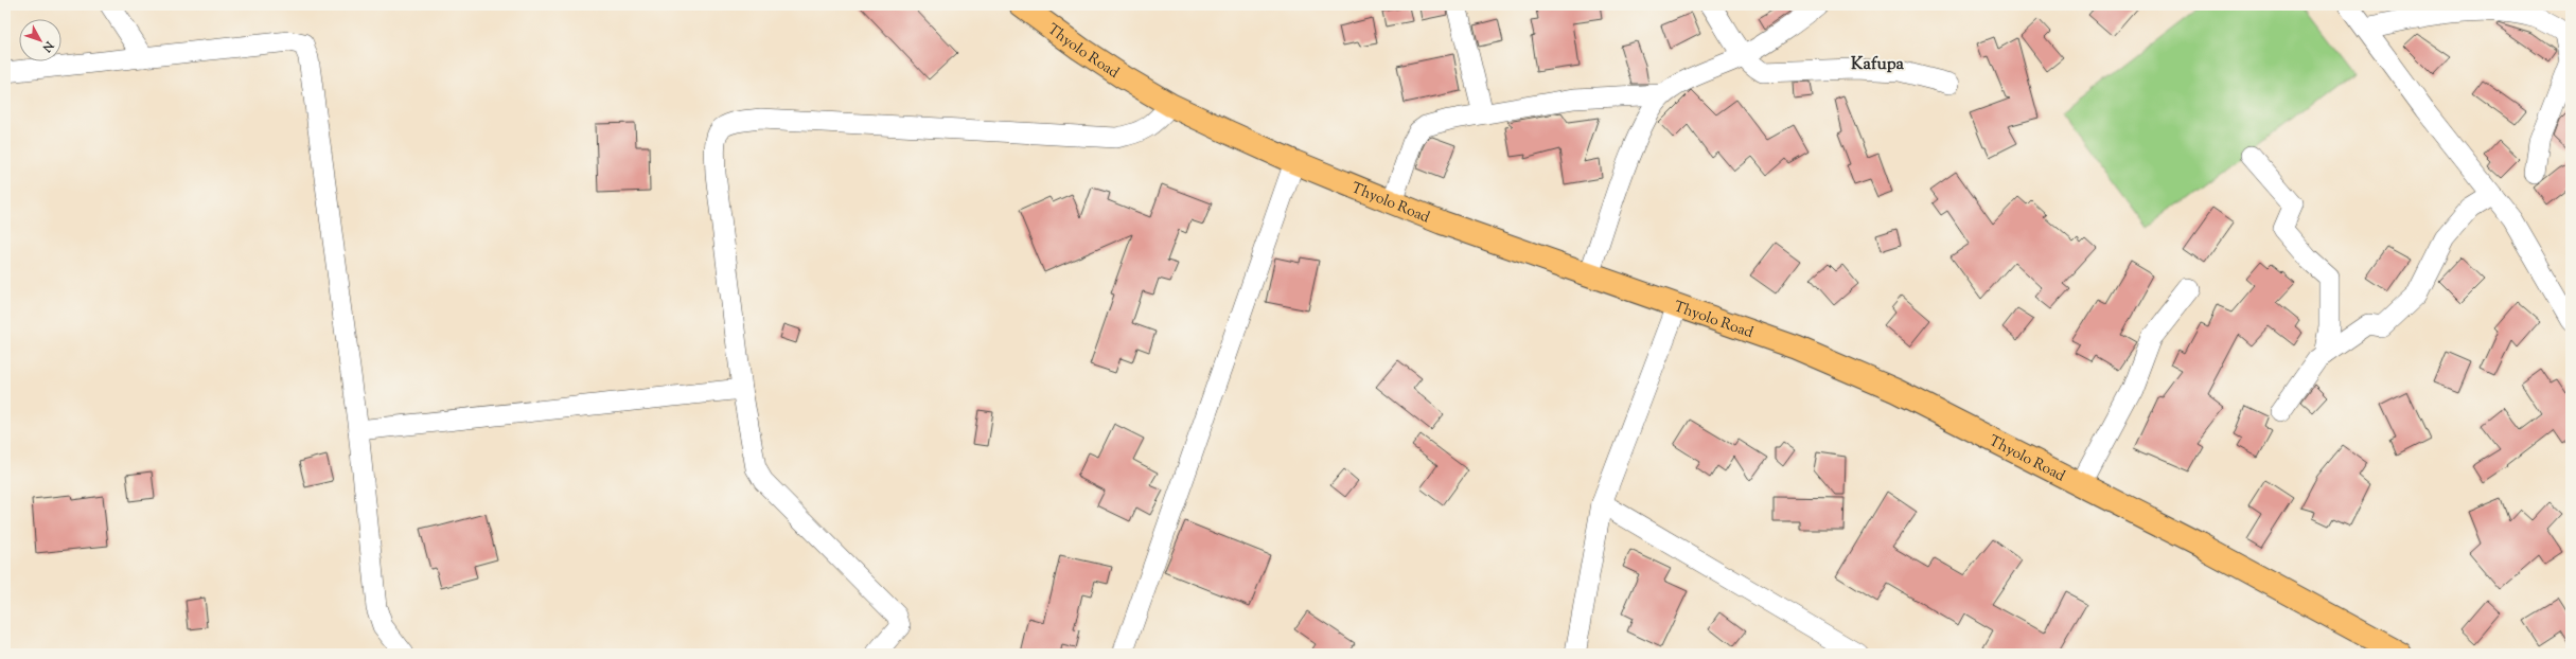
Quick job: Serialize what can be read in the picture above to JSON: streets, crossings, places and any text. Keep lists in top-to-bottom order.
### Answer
{
  "streets": {
    "highway": ["Thyolo Road"]
  },
  "districts": ["Kafupa"],
  "north": "bottom right"
}
